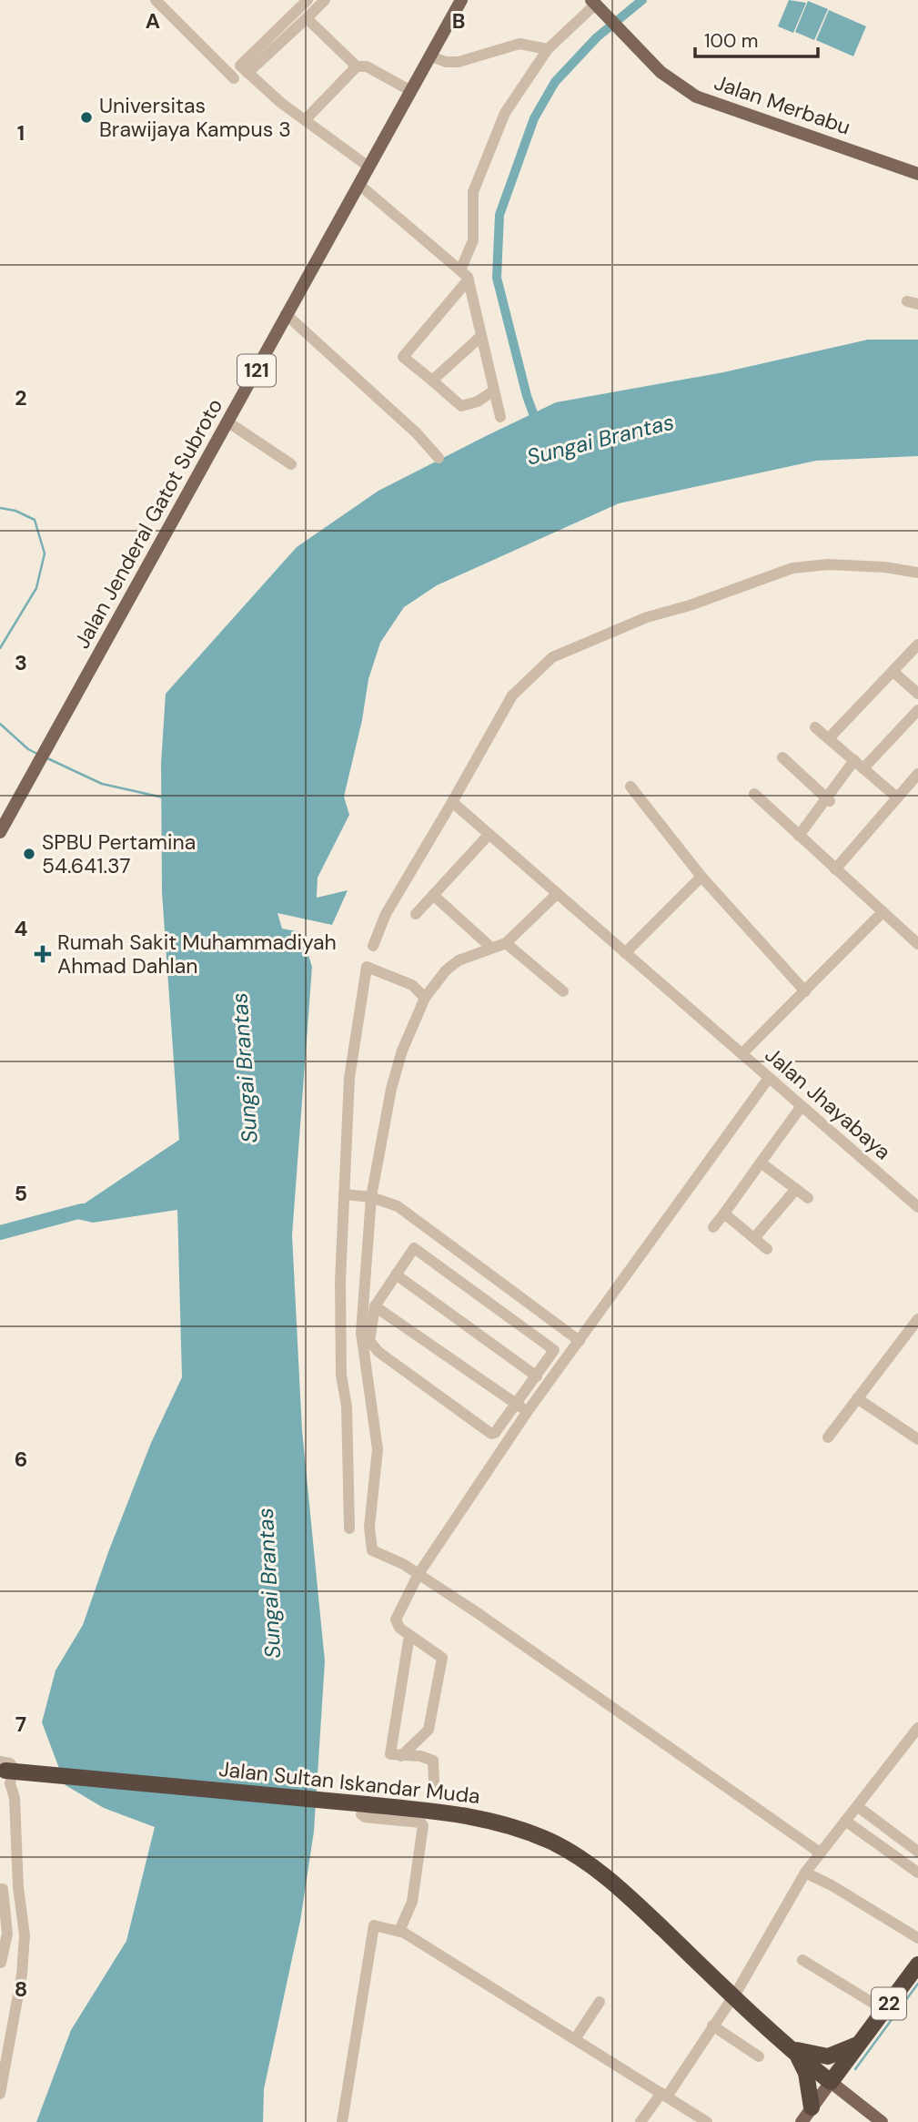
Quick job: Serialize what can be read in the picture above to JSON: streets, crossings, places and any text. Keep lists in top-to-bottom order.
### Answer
{
  "streets": {
    "highway": ["Jalan Sultan Iskandar Muda", "22"],
    "main road": ["Jalan Merbabu", "121", "Jalan Jenderal Gatot Subroto"],
    "street": ["Jalan Jhayabaya"]
  },
  "crossings": [
    ["Jalan Sultan Iskandar Muda", "22"]
  ],
  "water": ["Sungai Brantas"],
  "places": {
    "other": ["Universitas Brawijaya Kampus 3", "SPBU Pertamina 54.641.37"],
    "health": ["Rumah Sakit Muhammadiyah Ahmad Dahlan"]
  },
  "scale_bar": "100 m",
  "grid": {
    "columns": ["A", "B"],
    "rows": [
      "1",
      "2",
      "3",
      "4",
      "5",
      "6",
      "7",
      "8"
    ]
  }
}
